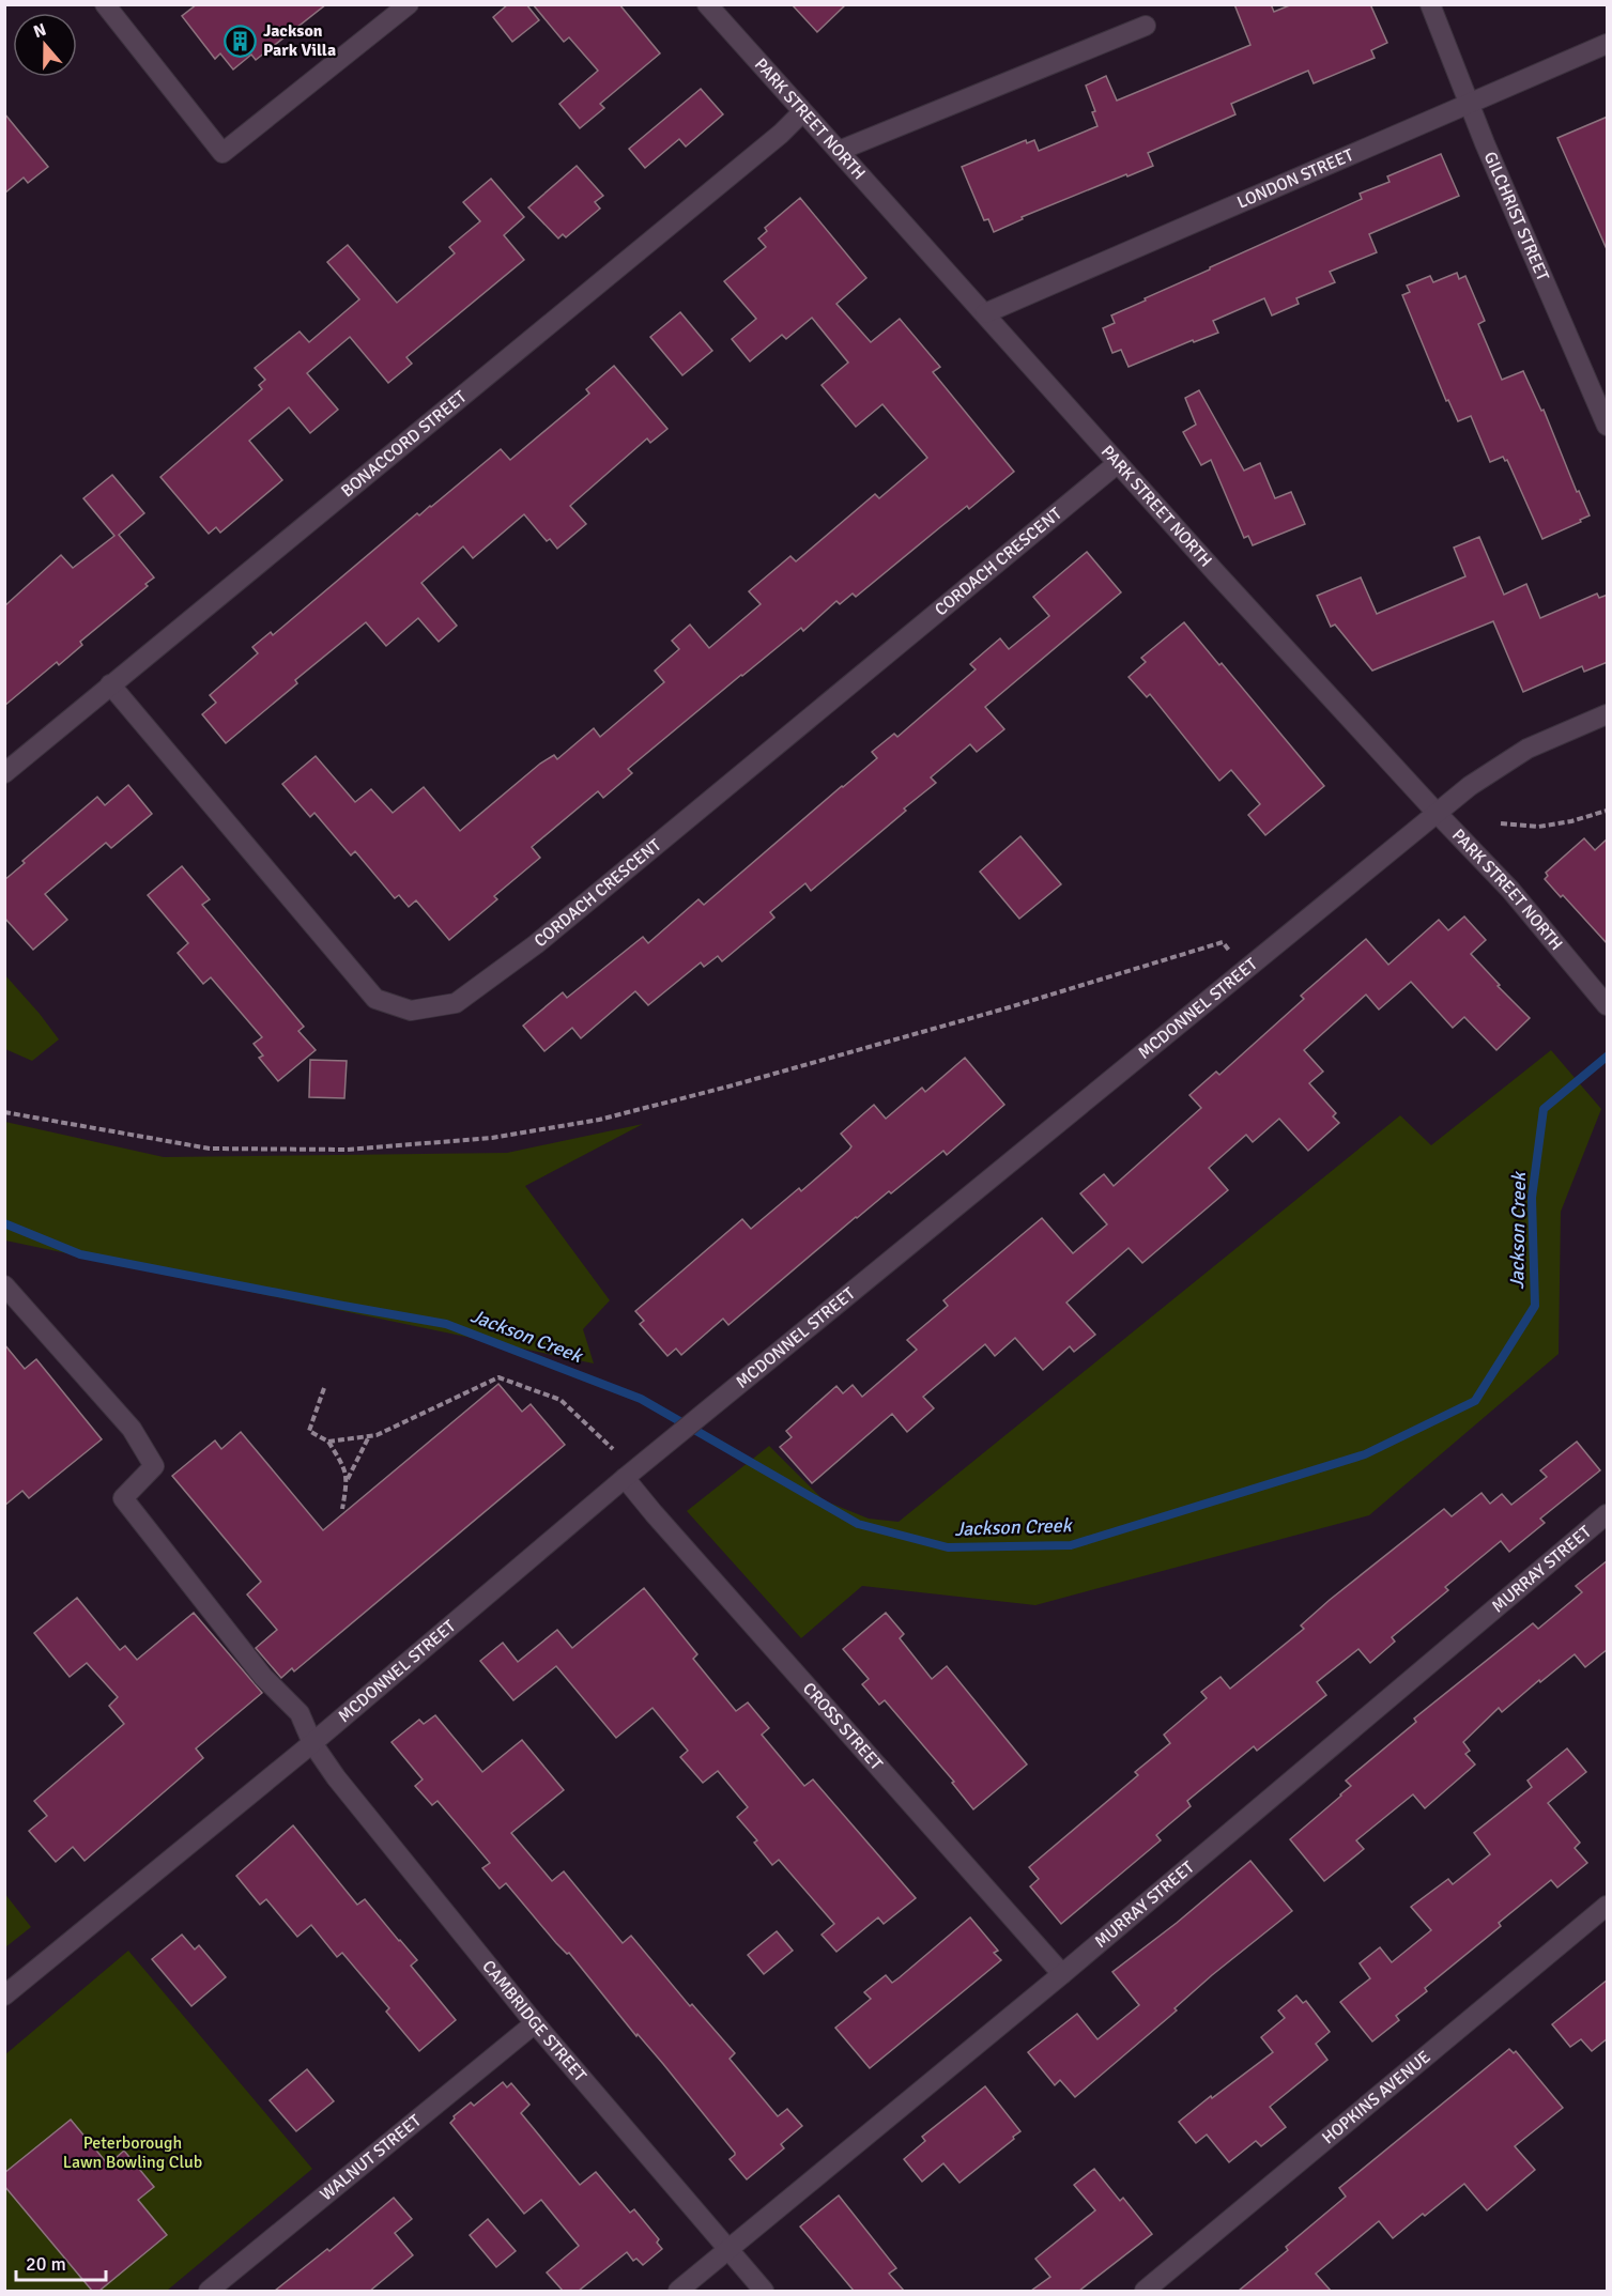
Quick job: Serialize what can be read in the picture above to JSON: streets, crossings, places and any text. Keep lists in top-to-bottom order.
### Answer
{
  "streets": {
    "street": [
      "PARK STREET NORTH",
      "LONDON STREET",
      "GILCHRIST STREET",
      "BONACCORD STREET",
      "CORDACH CRESCENT",
      "MCDONNEL STREET",
      "MURRAY STREET",
      "CROSS STREET",
      "CAMBRIDGE STREET",
      "HOPKINS AVENUE",
      "WALNUT STREET"
    ]
  },
  "crossings": [
    ["PARK STREET NORTH", "LONDON STREET"],
    ["PARK STREET NORTH", "BONACCORD STREET"],
    ["PARK STREET NORTH", "CORDACH CRESCENT"],
    ["PARK STREET NORTH", "MCDONNEL STREET"],
    ["LONDON STREET", "GILCHRIST STREET"],
    ["BONACCORD STREET", "CORDACH CRESCENT"],
    ["MCDONNEL STREET", "CROSS STREET"],
    ["MCDONNEL STREET", "CAMBRIDGE STREET"],
    ["MURRAY STREET", "CROSS STREET"],
    ["MURRAY STREET", "CAMBRIDGE STREET"],
    ["CAMBRIDGE STREET", "WALNUT STREET"]
  ],
  "water": ["Jackson Creek"],
  "parks": ["Peterborough Lawn Bowling Club"],
  "places": {
    "building": ["Jackson Park Villa"]
  },
  "scale_bar": "20 m",
  "north": "top"
}
